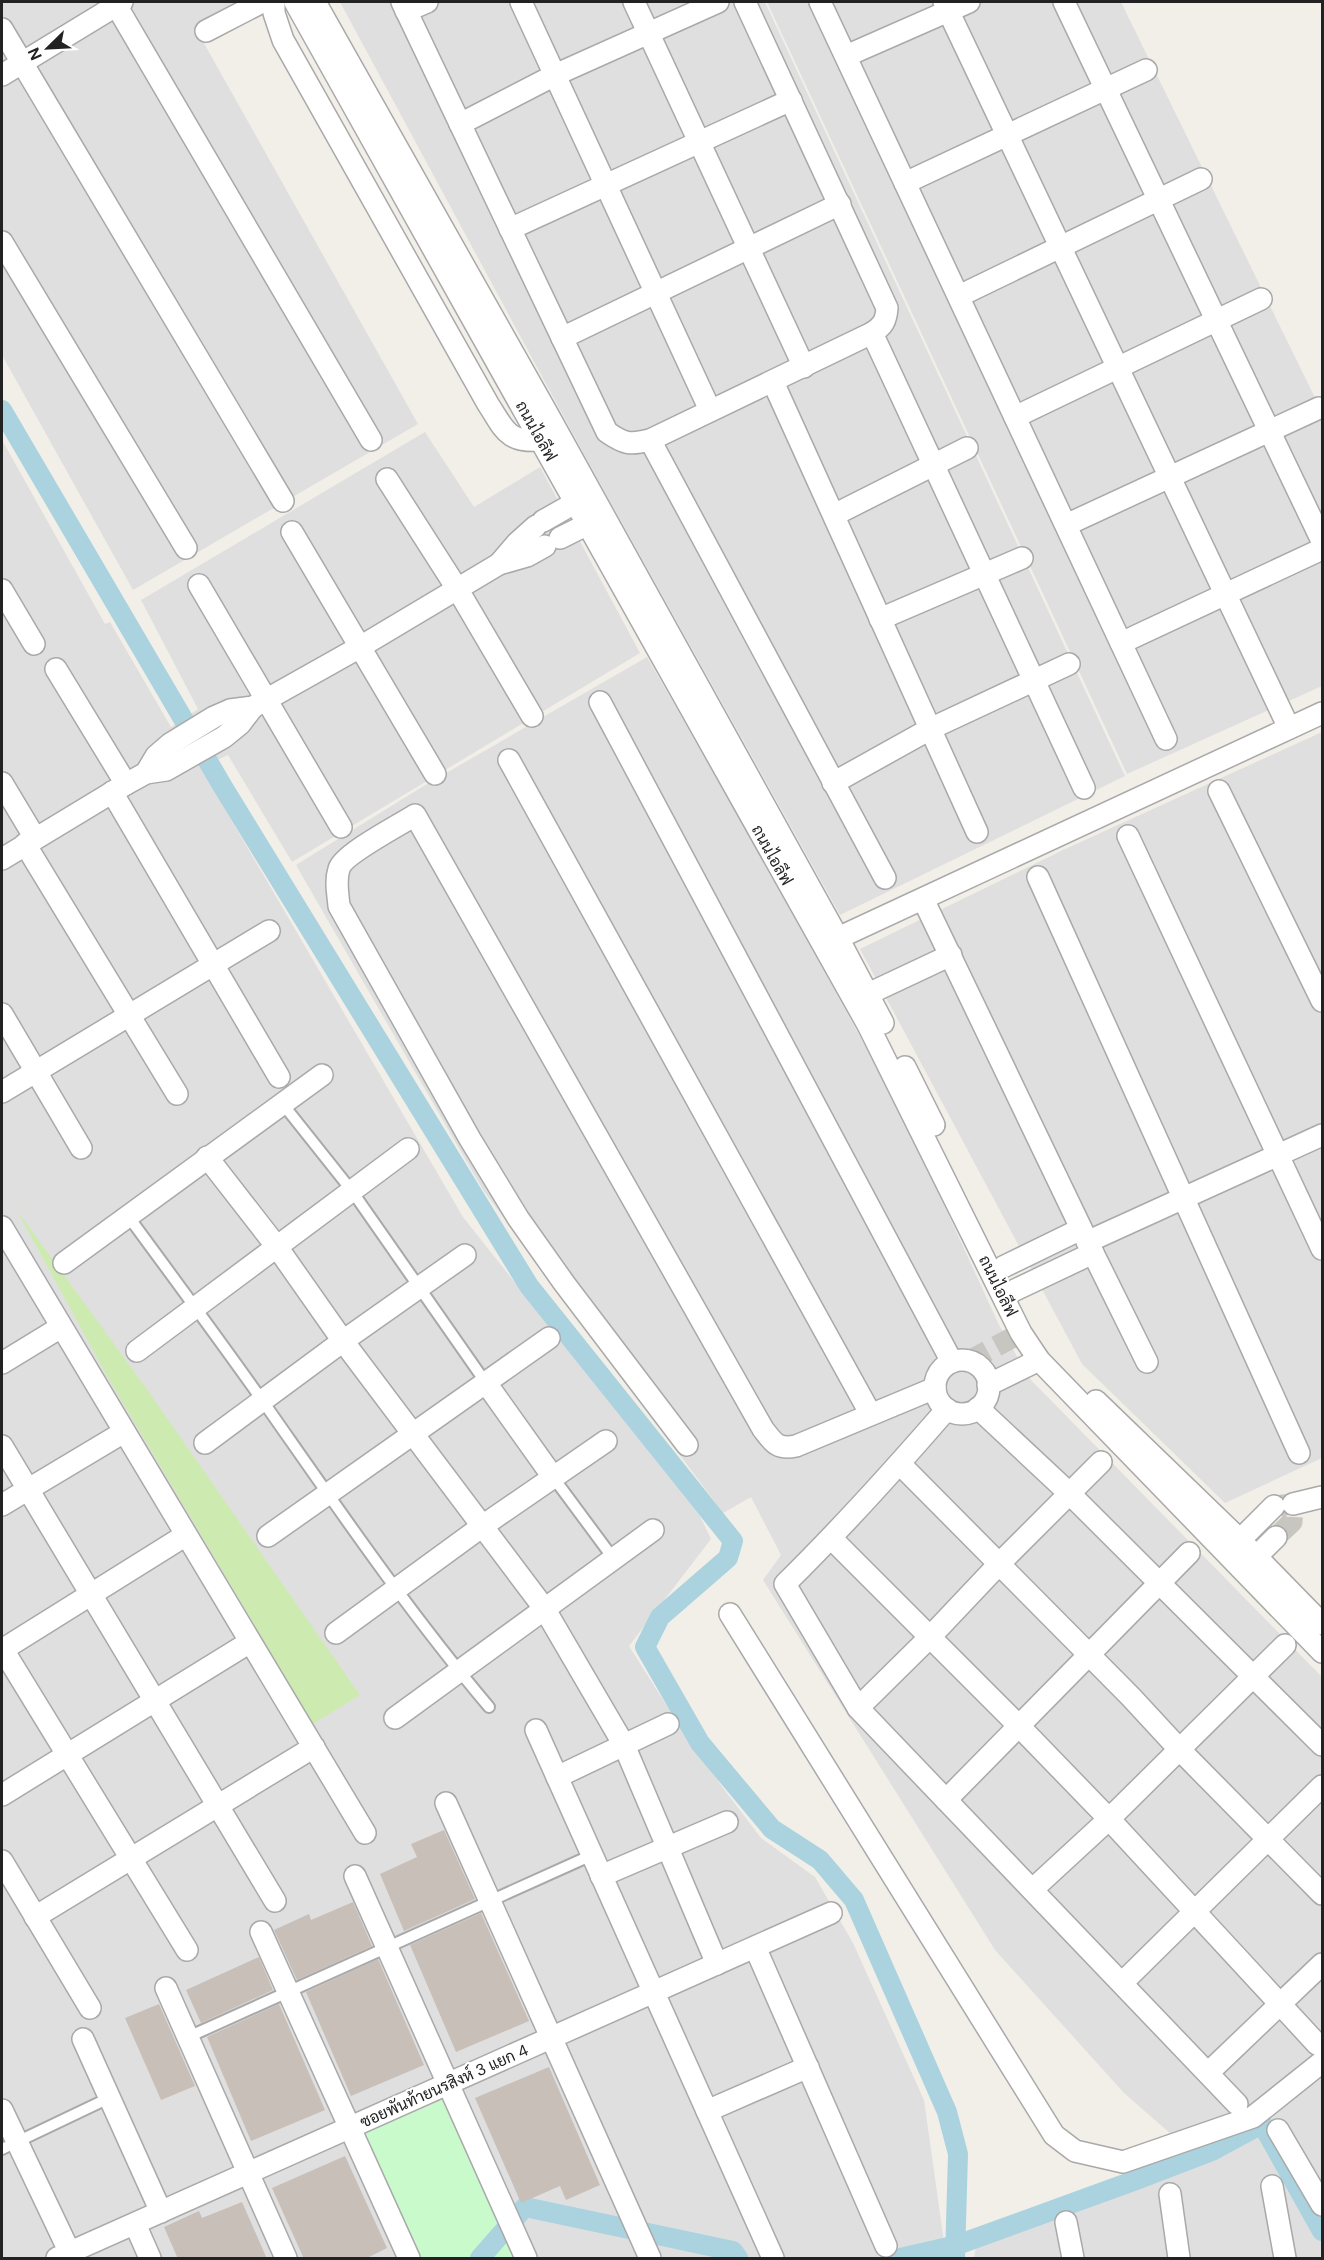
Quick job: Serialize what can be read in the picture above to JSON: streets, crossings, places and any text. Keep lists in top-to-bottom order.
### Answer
{
  "streets": {
    "street": ["ถนนไอลีฟ", "ซอยพันท้ายนรสิงห์ 3 แยก 4"]
  },
  "north": "bottom left"
}
